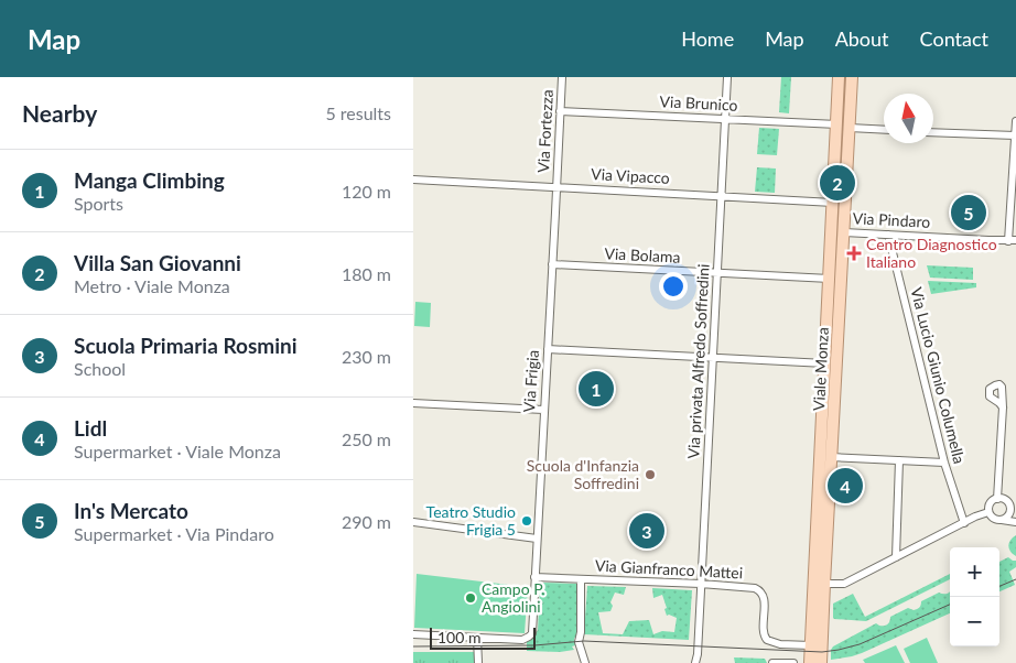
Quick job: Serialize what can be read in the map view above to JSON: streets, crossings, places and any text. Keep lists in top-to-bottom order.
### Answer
{
  "streets": {
    "main road": ["Viale Monza"],
    "street": [
      "Via Brunico",
      "Via Fortezza",
      "Via Vipacco",
      "Via Pindaro",
      "Via Bolama",
      "Via privata Alfredo Soffredini",
      "Via Lucio Giunio Columella",
      "Via Frigia",
      "Via Gianfranco Mattei"
    ]
  },
  "crossings": [
    ["Via Brunico", "Via Fortezza"],
    ["Via Brunico", "Via privata Alfredo Soffredini"],
    ["Via Brunico", "Viale Monza"],
    ["Via Fortezza", "Via Vipacco"],
    ["Via Fortezza", "Via Frigia"],
    ["Via Vipacco", "Via privata Alfredo Soffredini"],
    ["Via Vipacco", "Viale Monza"],
    ["Via Vipacco", "Via Frigia"],
    ["Via Pindaro", "Viale Monza"],
    ["Via Pindaro", "Via Lucio Giunio Columella"],
    ["Via Bolama", "Via privata Alfredo Soffredini"],
    ["Via Bolama", "Viale Monza"],
    ["Via Bolama", "Via Frigia"],
    ["Via privata Alfredo Soffredini", "Via Gianfranco Mattei"],
    ["Viale Monza", "Via Gianfranco Mattei"],
    ["Via Frigia", "Via Gianfranco Mattei"]
  ],
  "places": {
    "health": ["Centro Diagnostico Italiano"],
    "other": ["Scuola d'Infanzia Soffredini", "Teatro Studio Frigia 5", "Campo P. Angiolini"]
  },
  "scale_bar": "100 m",
  "north": "top",
  "page": {
    "header": "Map",
    "nav": [
      "Home",
      "Map",
      "About",
      "Contact"
    ],
    "heading": ["Nearby", "5 results"],
    "list": [
      {
        "mark": "1",
        "name": "Manga Climbing",
        "note": "Sports",
        "value": "120 m"
      },
      {
        "mark": "2",
        "name": "Villa San Giovanni",
        "note": "Metro · Viale Monza",
        "value": "180 m"
      },
      {
        "mark": "3",
        "name": "Scuola Primaria Rosmini",
        "note": "School",
        "value": "230 m"
      },
      {
        "mark": "4",
        "name": "Lidl",
        "note": "Supermarket · Viale Monza",
        "value": "250 m"
      },
      {
        "mark": "5",
        "name": "In's Mercato",
        "note": "Supermarket · Via Pindaro",
        "value": "290 m"
      }
    ],
    "pins": [
      "2",
      "5",
      "1",
      "4",
      "3"
    ],
    "map_buttons": ["+", "−"],
    "scale": "100 m"
  }
}
